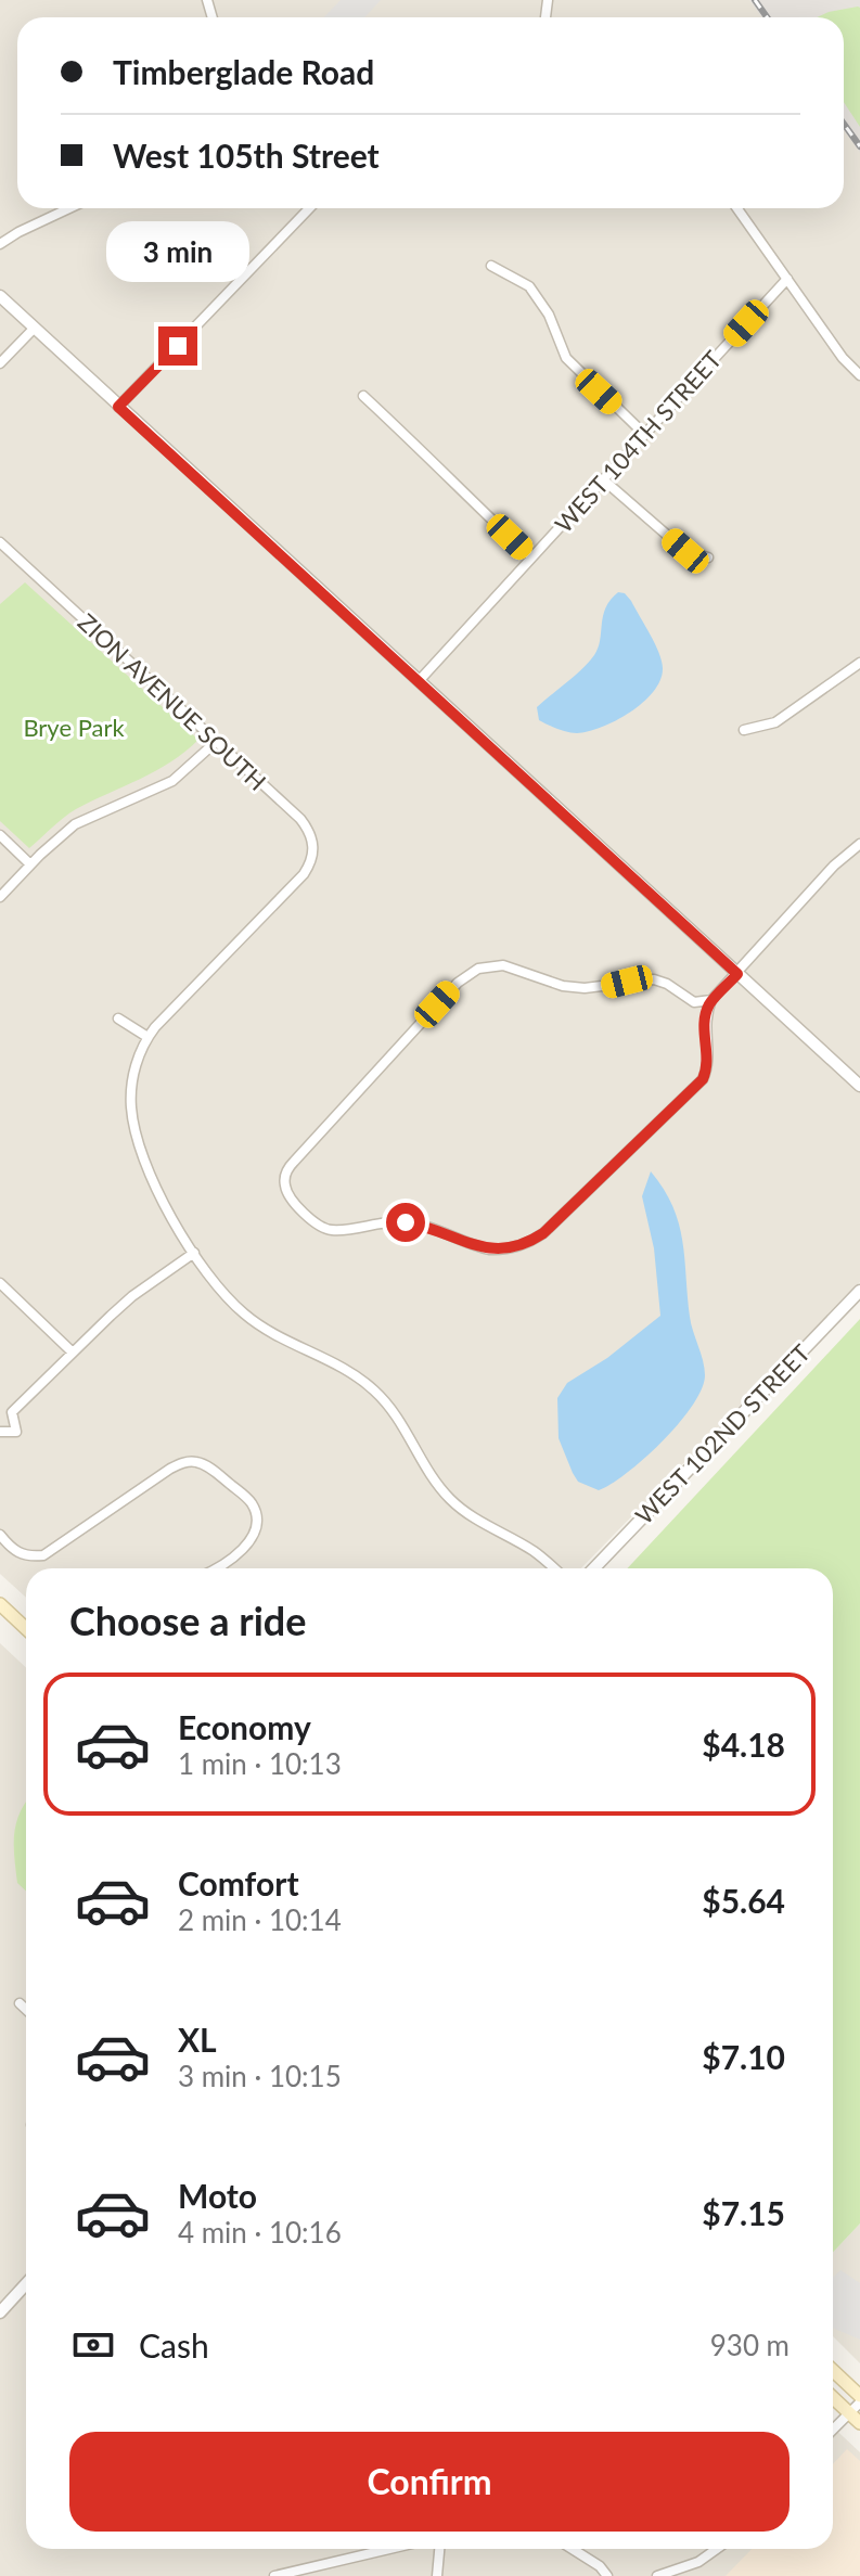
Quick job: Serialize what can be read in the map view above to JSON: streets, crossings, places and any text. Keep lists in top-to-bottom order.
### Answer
{
  "streets": {
    "street": ["WEST 104TH STREET", "ZION AVENUE SOUTH", "WEST 102ND STREET"]
  },
  "parks": ["Brye Park"],
  "page": {
    "banner": ["Timberglade Road", "West 105th Street"],
    "bubble": "3 min",
    "heading": "Choose a ride",
    "list": [
      {
        "name": "Economy",
        "note": "1 min · 10:13",
        "value": "$4.18"
      },
      {
        "name": "Comfort",
        "note": "2 min · 10:14",
        "value": "$5.64"
      },
      {
        "name": "XL",
        "note": "3 min · 10:15",
        "value": "$7.10"
      },
      {
        "name": "Moto",
        "note": "4 min · 10:16",
        "value": "$7.15"
      }
    ],
    "pay": ["Cash", "930 m"],
    "buttons": "Confirm"
  }
}
